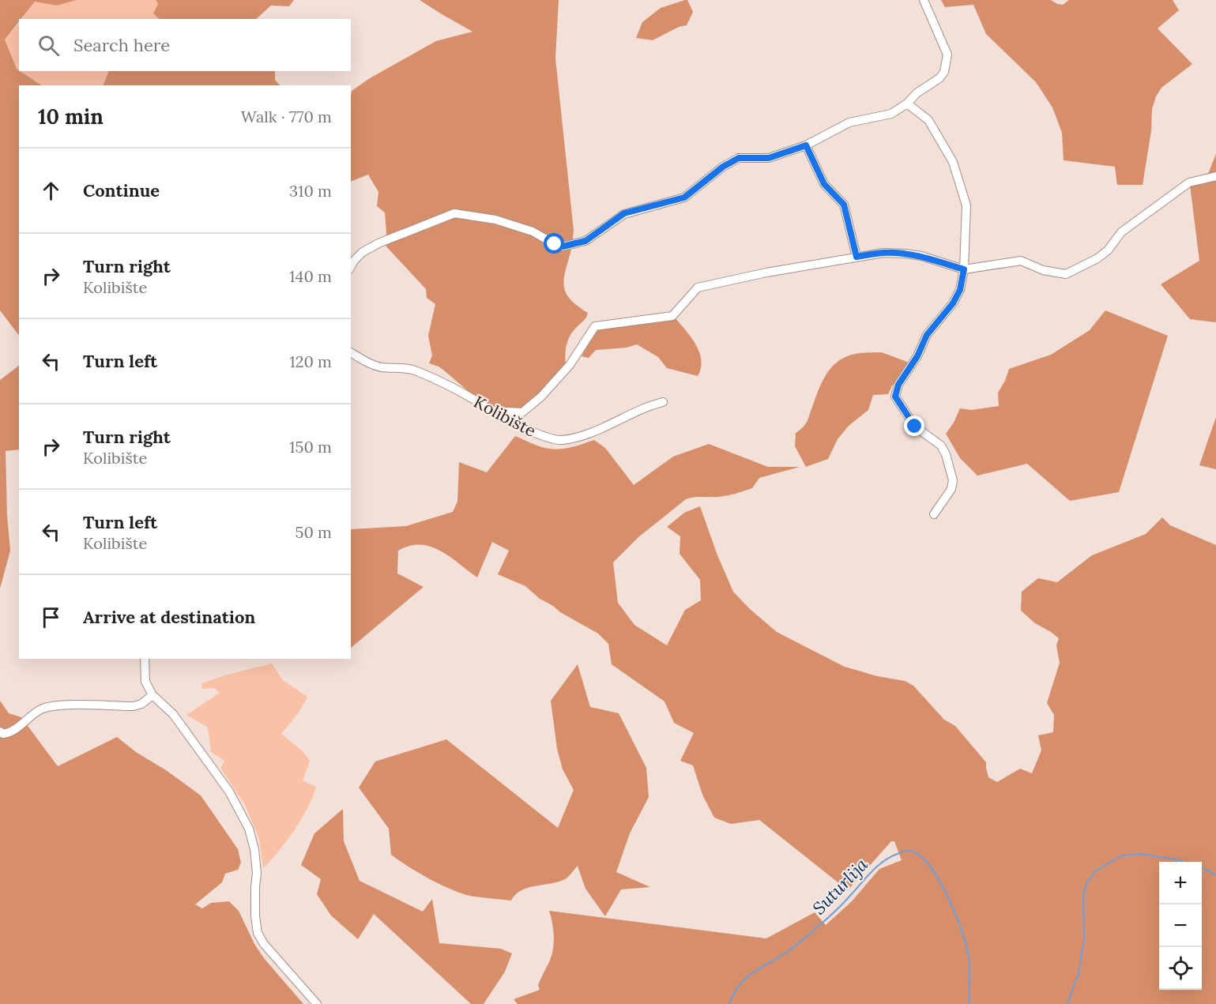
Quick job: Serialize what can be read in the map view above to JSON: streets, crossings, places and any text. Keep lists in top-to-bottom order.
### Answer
{
  "streets": {
    "street": ["Kolibište"]
  },
  "water": ["Suturlija"],
  "page": {
    "search": "Search here",
    "heading": ["10 min", "Walk · 770 m"],
    "list": [
      ["Continue", "310 m"],
      ["Turn right", "Kolibište", "140 m"],
      ["Turn left", "120 m"],
      ["Turn right", "Kolibište", "150 m"],
      ["Turn left", "Kolibište", "50 m"],
      "Arrive at destination"
    ],
    "map_buttons": ["+", "−"]
  }
}
